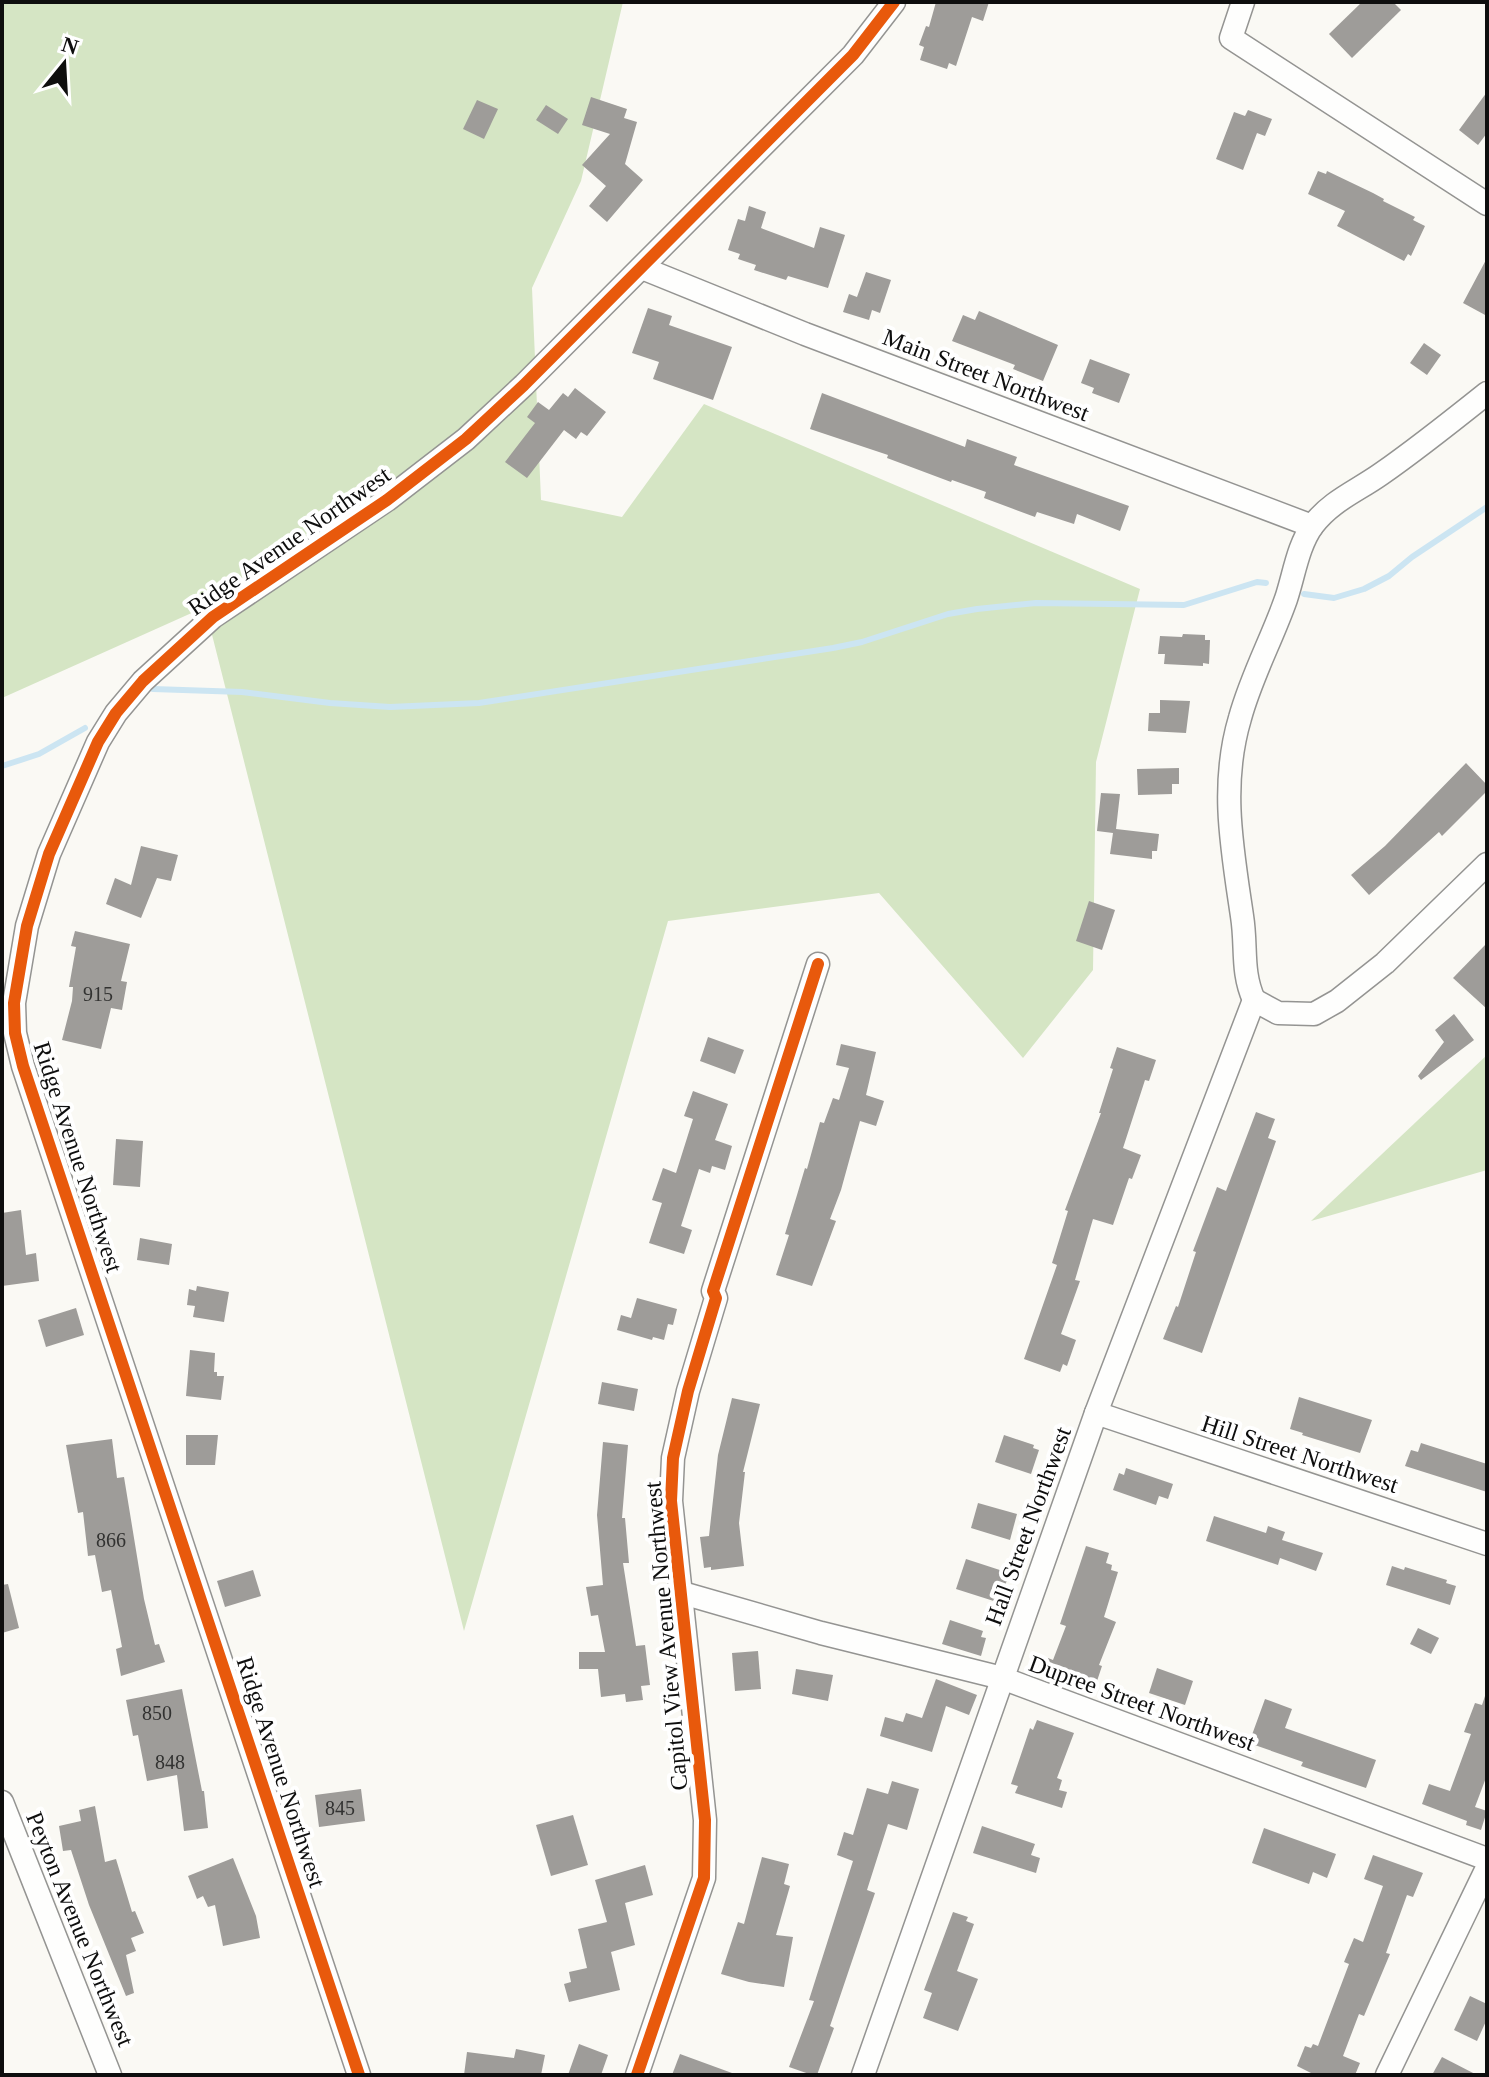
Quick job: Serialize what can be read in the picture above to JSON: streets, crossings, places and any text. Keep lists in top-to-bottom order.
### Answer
{
  "streets": {
    "street": [
      "Main Street Northwest",
      "Ridge Avenue Northwest",
      "Hill Street Northwest",
      "Hall Street Northwest",
      "Capitol View Avenue Northwest",
      "Dupree Street Northwest",
      "Peyton Avenue Northwest"
    ]
  },
  "crossings": [
    ["Main Street Northwest", "Ridge Avenue Northwest"],
    ["Hill Street Northwest", "Hall Street Northwest"],
    ["Hall Street Northwest", "Dupree Street Northwest"],
    ["Capitol View Avenue Northwest", "Dupree Street Northwest"]
  ],
  "house_numbers": [
    "915",
    "866",
    "850",
    "848",
    "845"
  ],
  "north": "top"
}
